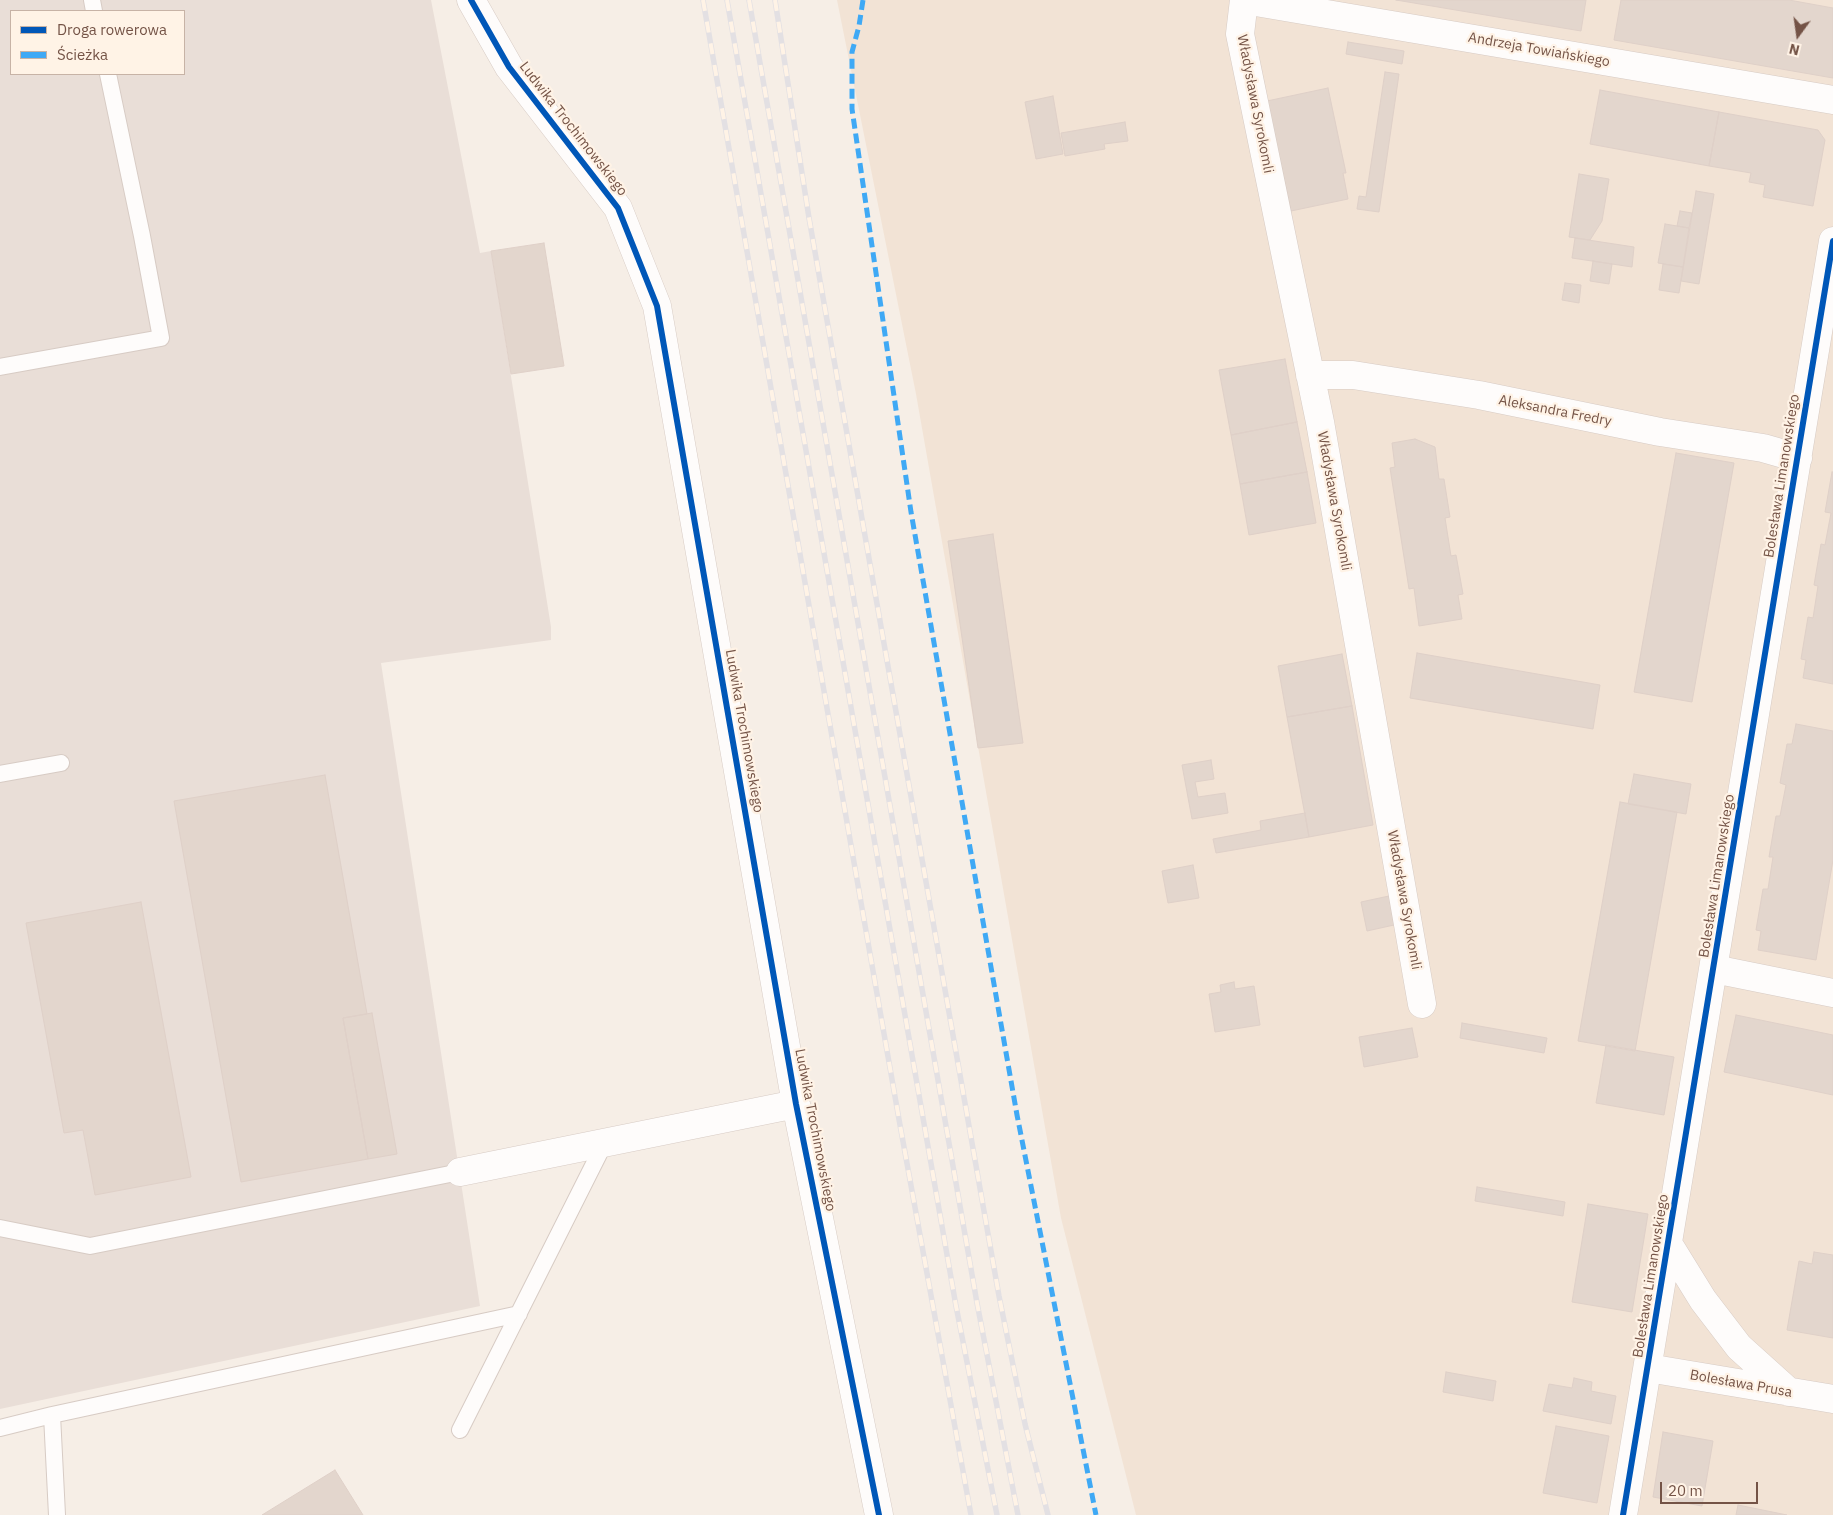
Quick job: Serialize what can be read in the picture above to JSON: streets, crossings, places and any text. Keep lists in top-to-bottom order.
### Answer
{
  "streets": {
    "street": [
      "Andrzeja Towiańskiego",
      "Władysława Syrokomli",
      "Ludwika Trochimowskiego",
      "Aleksandra Fredry",
      "Bolesława Limanowskiego",
      "Bolesława Prusa"
    ]
  },
  "crossings": [
    ["Andrzeja Towiańskiego", "Władysława Syrokomli"],
    ["Władysława Syrokomli", "Aleksandra Fredry"],
    ["Aleksandra Fredry", "Bolesława Limanowskiego"],
    ["Bolesława Limanowskiego", "Bolesława Prusa"]
  ],
  "legend": ["Droga rowerowa", "Ścieżka"],
  "scale_bar": "20 m",
  "north": "bottom"
}
